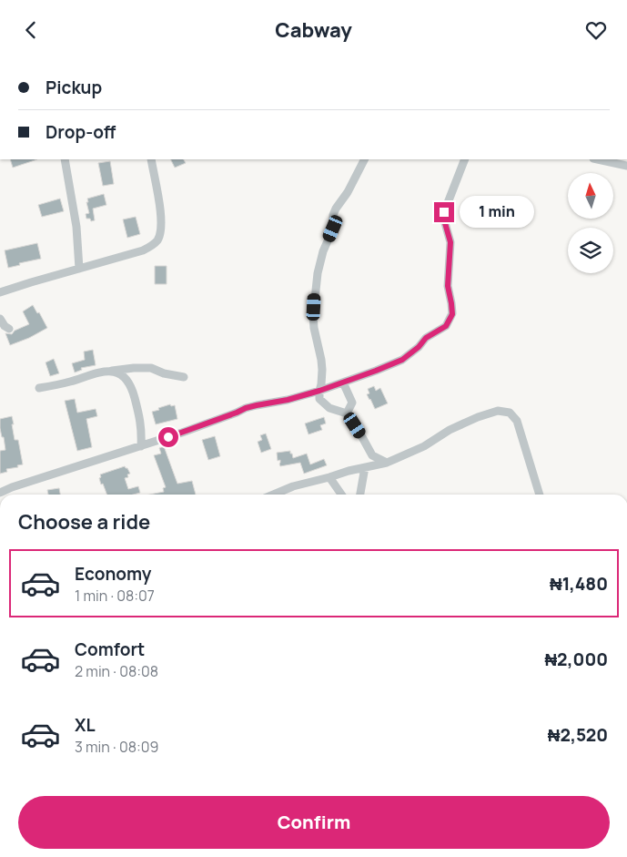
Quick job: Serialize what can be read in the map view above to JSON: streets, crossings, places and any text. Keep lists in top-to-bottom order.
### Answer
{
  "north": "top",
  "page": {
    "header": "Cabway",
    "banner": ["Pickup", "Drop-off"],
    "bubble": "1 min",
    "heading": "Choose a ride",
    "list": [
      {
        "name": "Economy",
        "note": "1 min · 08:07",
        "value": "₦1,480"
      },
      {
        "name": "Comfort",
        "note": "2 min · 08:08",
        "value": "₦2,000"
      },
      {
        "name": "XL",
        "note": "3 min · 08:09",
        "value": "₦2,520"
      }
    ],
    "buttons": "Confirm"
  }
}
